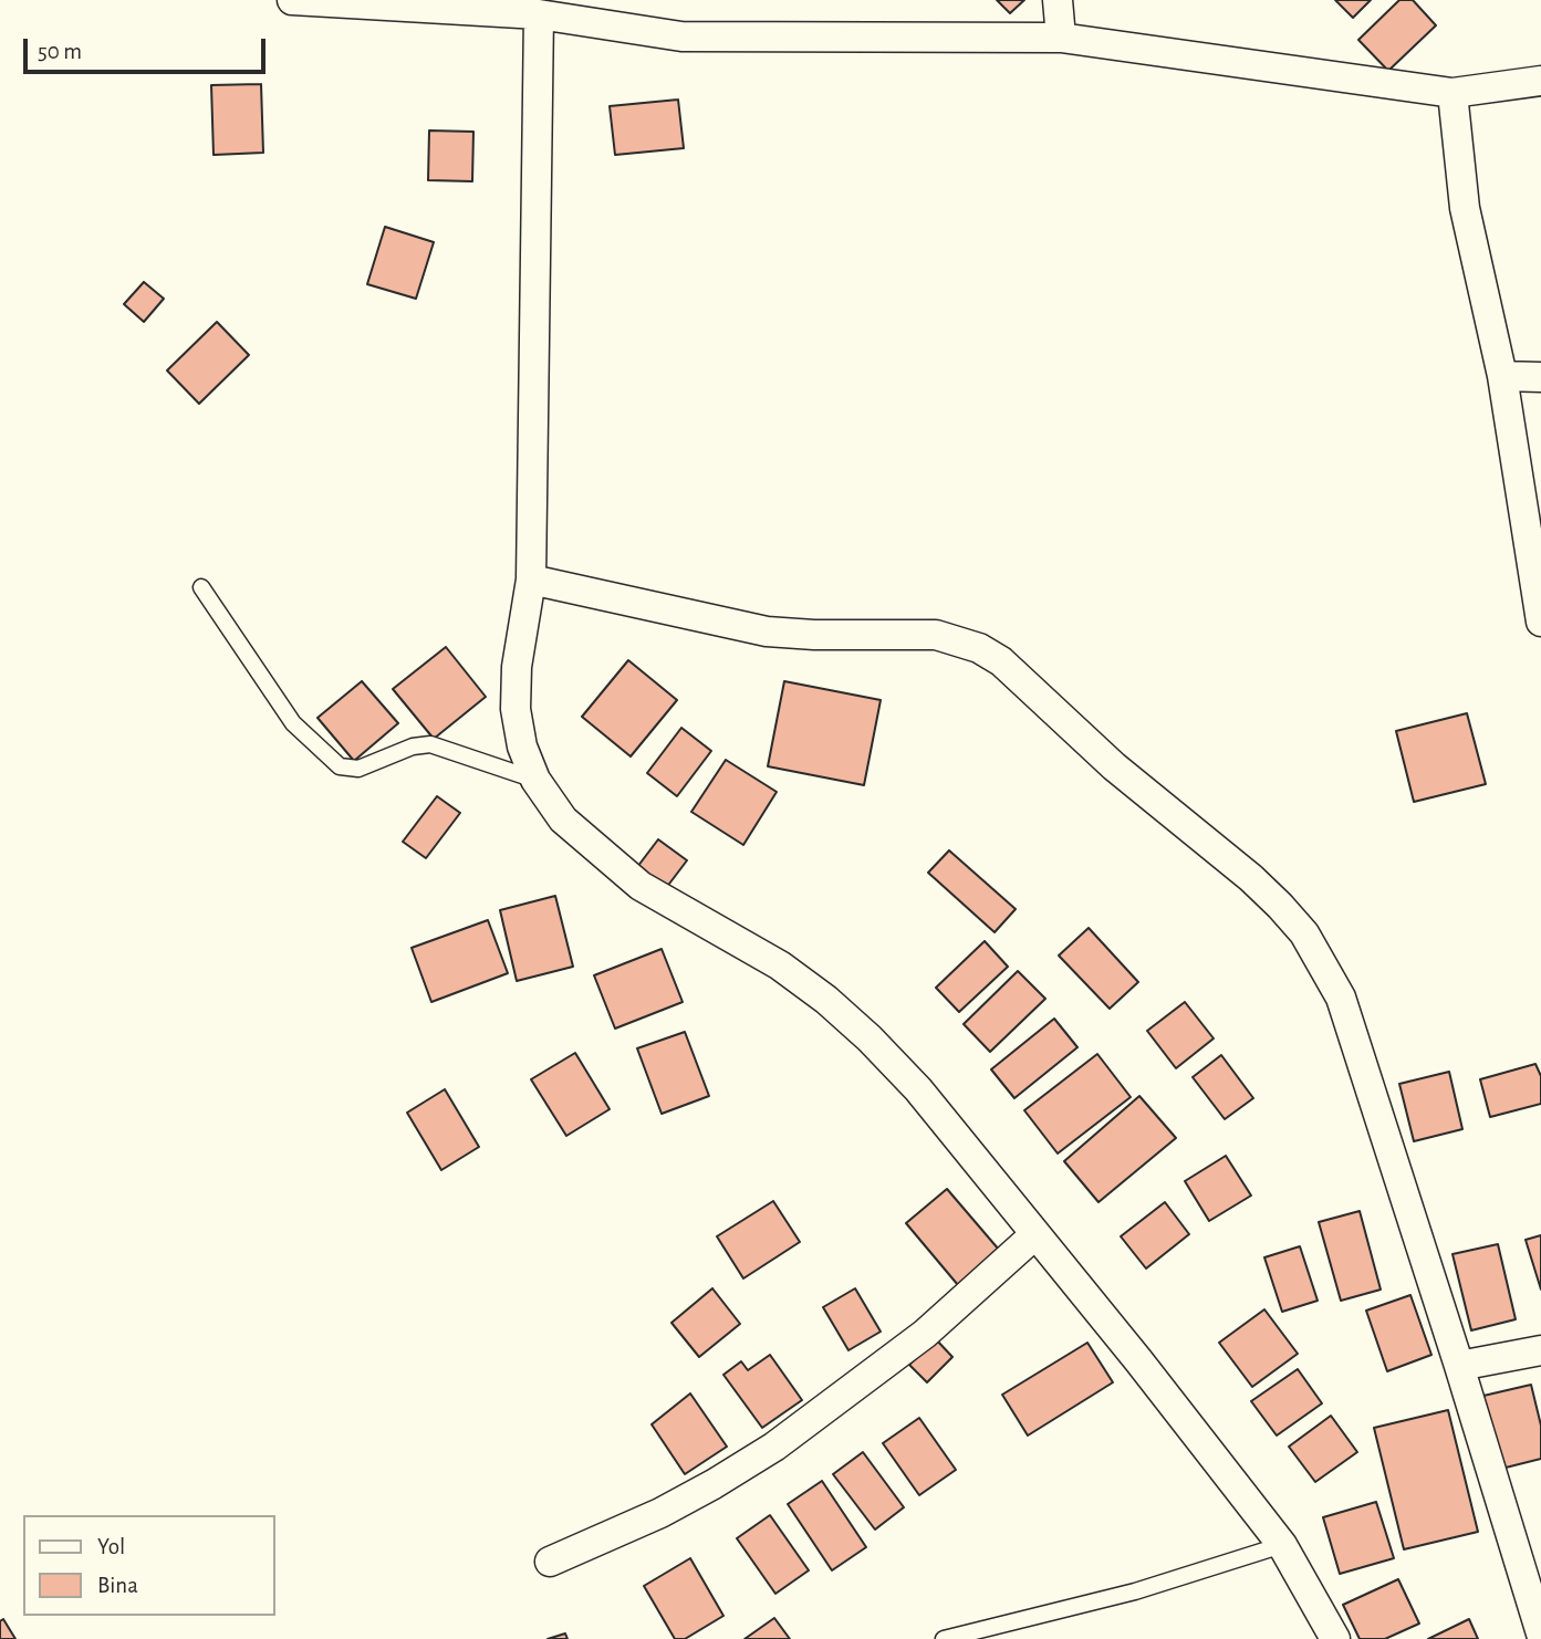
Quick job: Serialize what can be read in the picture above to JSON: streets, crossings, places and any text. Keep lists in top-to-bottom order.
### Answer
{
  "legend": ["Yol", "Bina"],
  "scale_bar": "50 m"
}
